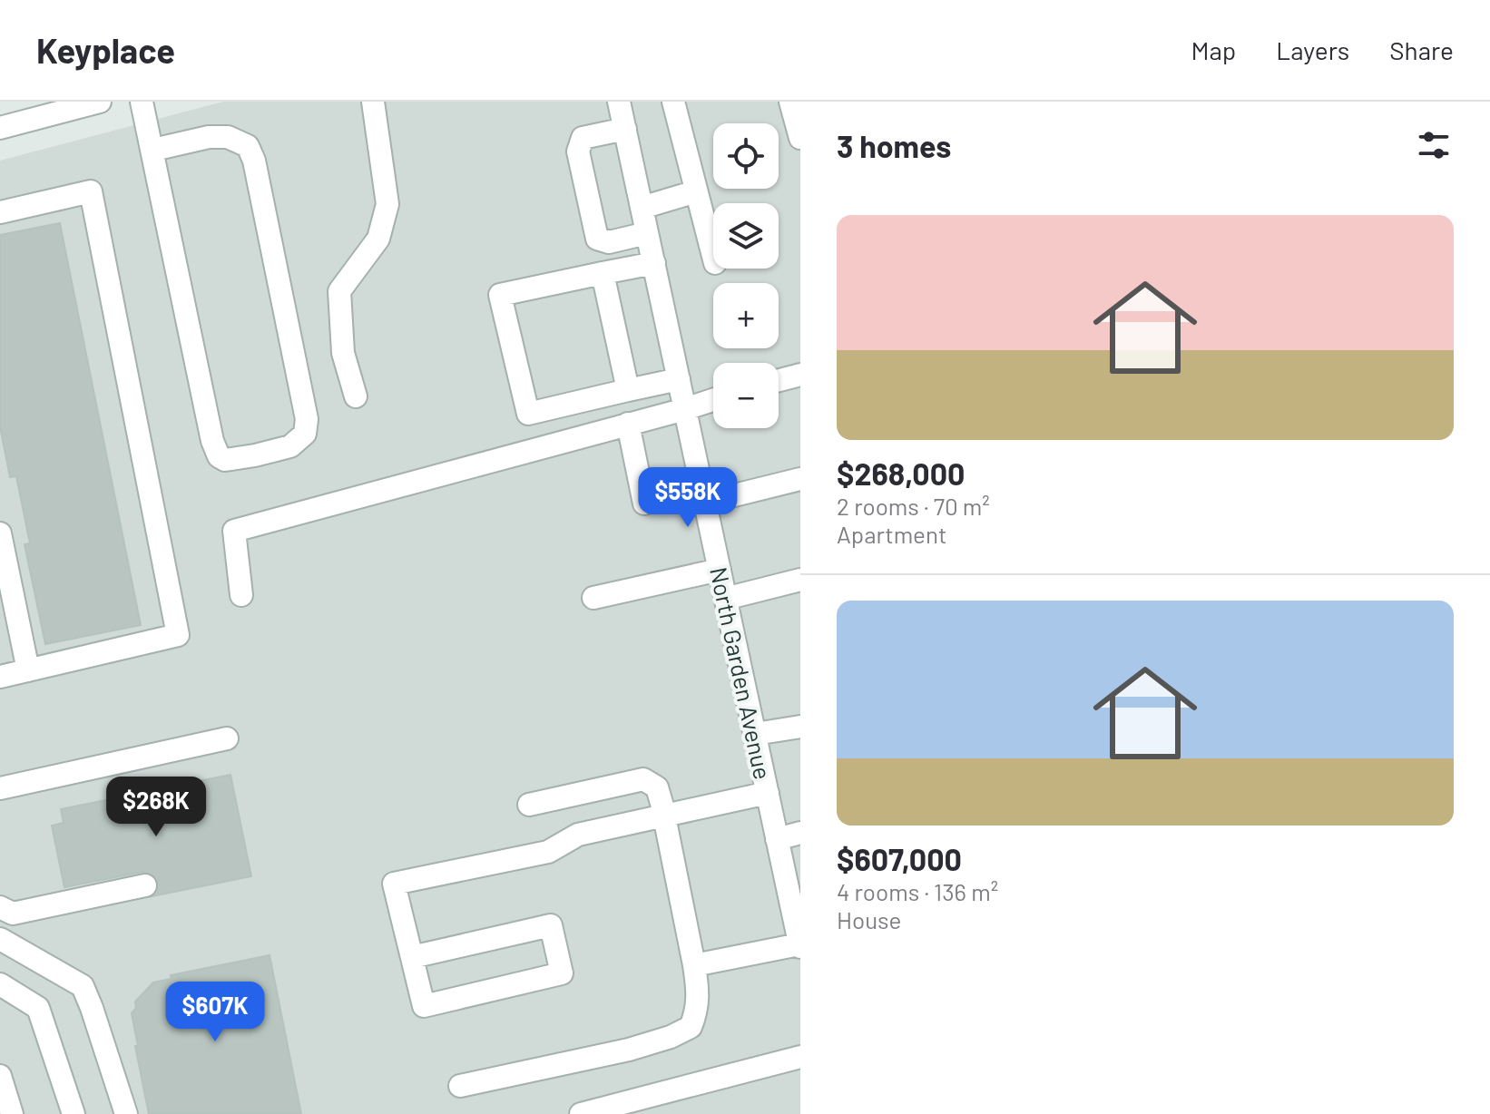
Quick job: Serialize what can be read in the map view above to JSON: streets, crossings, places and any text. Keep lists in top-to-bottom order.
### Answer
{
  "streets": {
    "street": ["North Garden Avenue"]
  },
  "page": {
    "header": "Keyplace",
    "nav": ["Map", "Layers", "Share"],
    "heading": "3 homes",
    "map_buttons": ["+", "−"],
    "list": [
      {
        "name": "$268,000",
        "note": "2 rooms · 70 m² · Apartment"
      },
      {
        "name": "$607,000",
        "note": "4 rooms · 136 m² · House"
      }
    ],
    "price": ["$558K", "$268K", "$607K"]
  }
}
